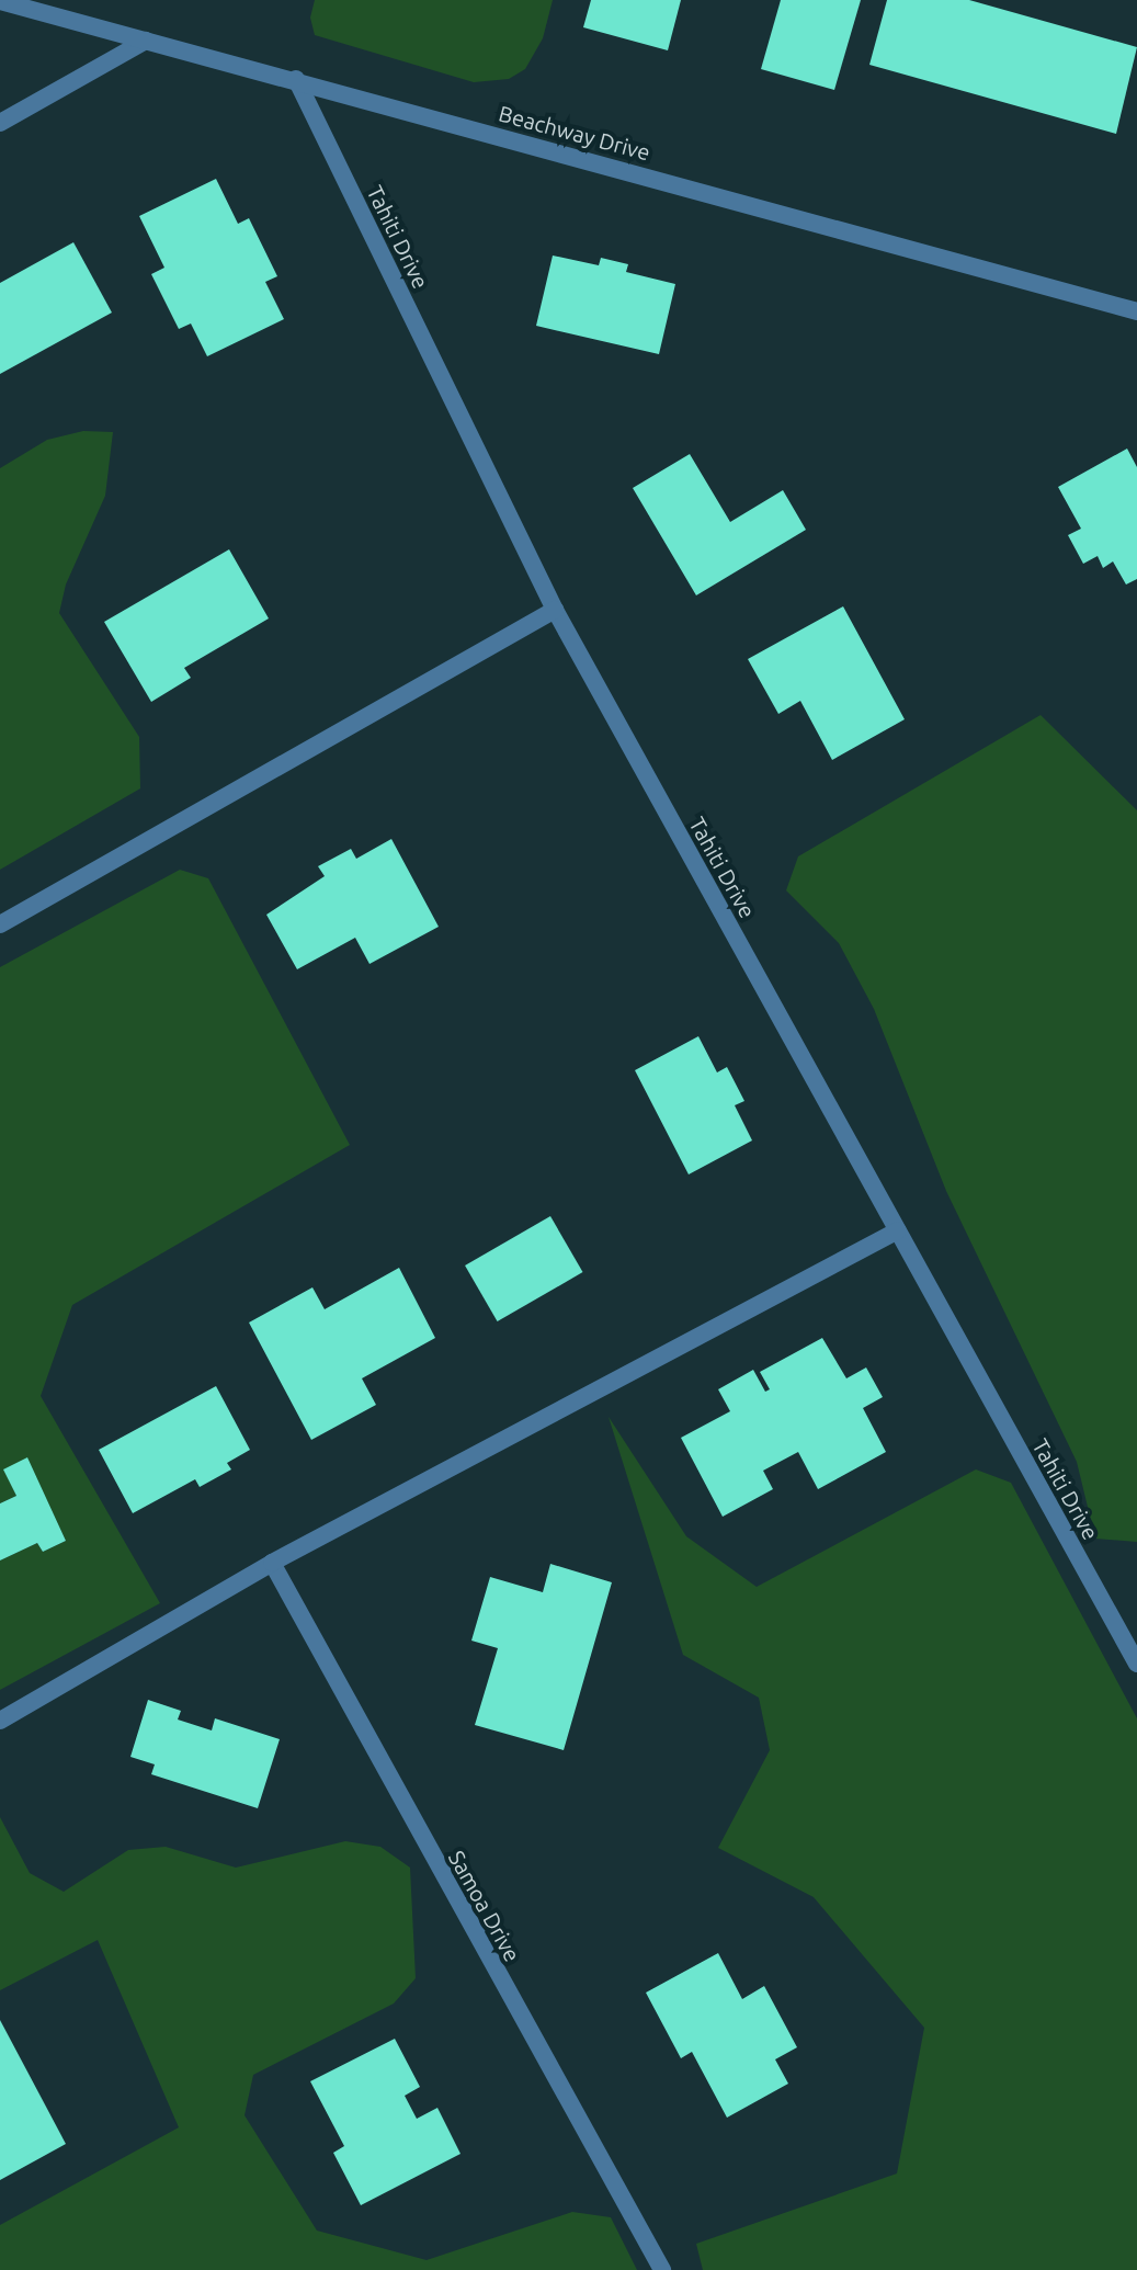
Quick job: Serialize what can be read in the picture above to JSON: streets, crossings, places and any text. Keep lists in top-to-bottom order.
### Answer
{
  "streets": {
    "street": ["Beachway Drive", "Tahiti Drive", "Samoa Drive"]
  },
  "crossings": [
    ["Beachway Drive", "Tahiti Drive"]
  ]
}
